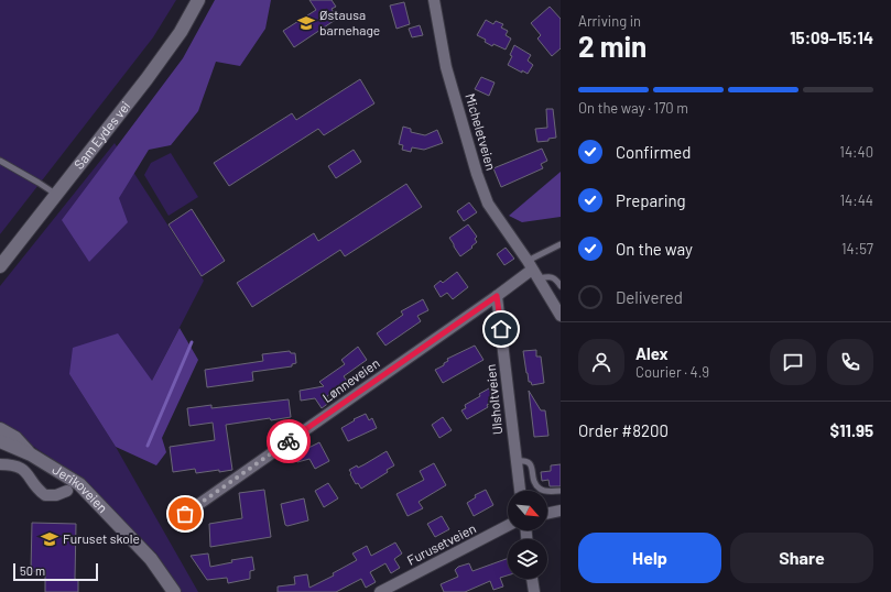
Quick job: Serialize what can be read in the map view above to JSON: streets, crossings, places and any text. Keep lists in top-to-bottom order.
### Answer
{
  "streets": {
    "main road": ["Sam Eydes vei", "Jerikoveien"],
    "street": [
      "Micheletveien",
      "Lønneveien",
      "Ulsholtveien",
      "Furusetveien"
    ]
  },
  "crossings": [
    ["Micheletveien", "Lønneveien"],
    ["Lønneveien", "Ulsholtveien"]
  ],
  "places": {
    "school or university": ["Østausa barnehage", "Furuset skole"]
  },
  "scale_bar": "50 m",
  "north": "bottom right",
  "page": {
    "heading": ["2 min", "Arriving in", "15:09–15:14"],
    "panel": [
      "Alex",
      "Courier · 4.9",
      "Order #8200",
      "$11.95"
    ],
    "bar": "On the way · 170 m",
    "list": [
      ["Confirmed", "14:40"],
      ["Preparing", "14:44"],
      ["On the way", "14:57"],
      "Delivered"
    ],
    "buttons": ["Help", "Share"],
    "scale": "50 m"
  }
}
